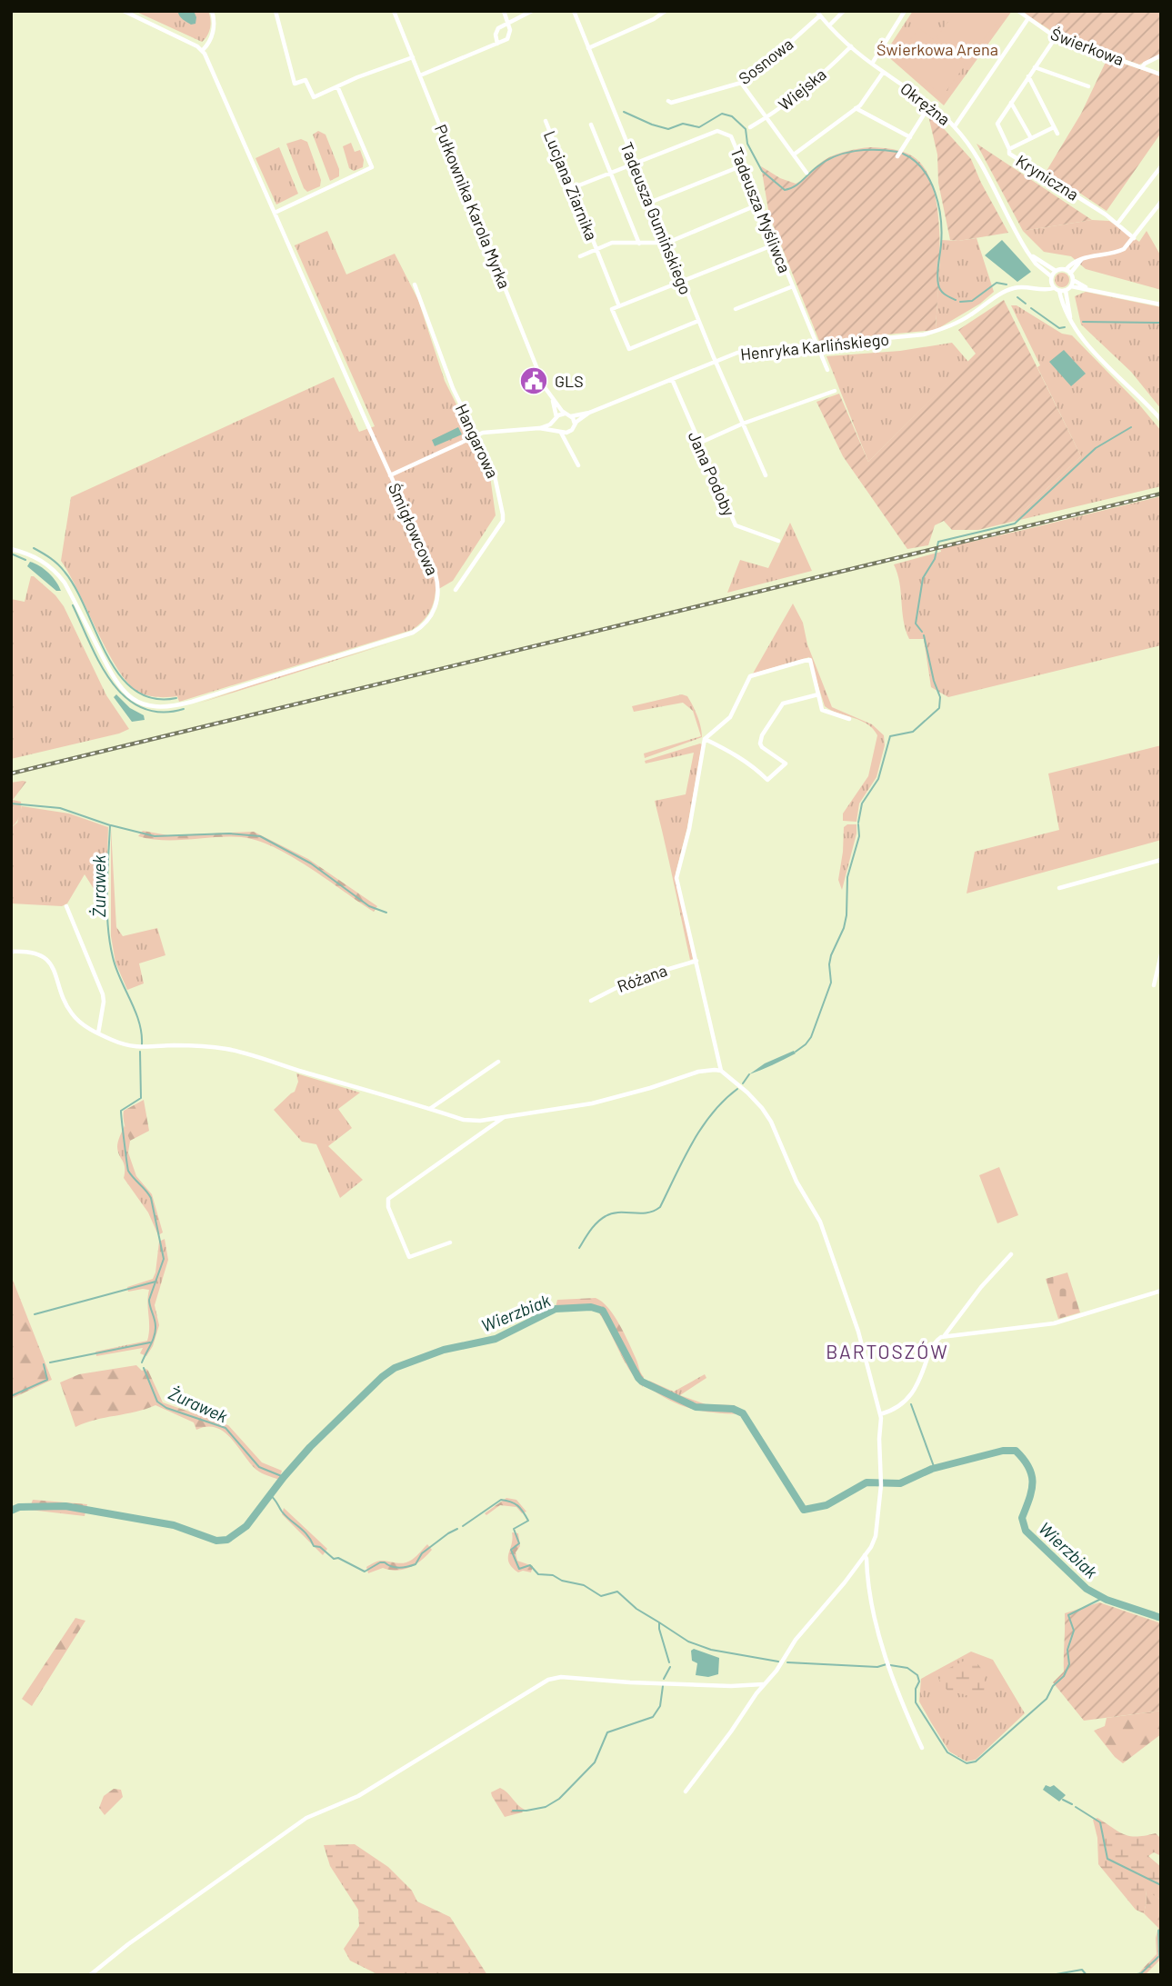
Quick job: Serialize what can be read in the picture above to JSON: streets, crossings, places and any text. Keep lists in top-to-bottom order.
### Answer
{
  "streets": {
    "street": [
      "Świerkowa",
      "Sosnowa",
      "Wiejska",
      "Okrężna",
      "Kryniczna",
      "Lucjana Ziarnika",
      "Pułkownika Karola Myrka",
      "Tadeusza Myśliwca",
      "Tadeusza Gumińskiego",
      "Henryka Karlińskiego",
      "Hangarowa",
      "Jana Podoby",
      "Śmigłowcowa",
      "Różana"
    ]
  },
  "crossings": [
    ["Świerkowa", "Kryniczna"],
    ["Sosnowa", "Okrężna"],
    ["Wiejska", "Okrężna"],
    ["Okrężna", "Henryka Karlińskiego"],
    ["Lucjana Ziarnika", "Tadeusza Myśliwca"],
    ["Lucjana Ziarnika", "Tadeusza Gumińskiego"],
    ["Pułkownika Karola Myrka", "Henryka Karlińskiego"],
    ["Tadeusza Myśliwca", "Tadeusza Gumińskiego"],
    ["Tadeusza Myśliwca", "Henryka Karlińskiego"],
    ["Tadeusza Gumińskiego", "Henryka Karlińskiego"],
    ["Henryka Karlińskiego", "Jana Podoby"]
  ],
  "districts": ["BARTOSZÓW"],
  "water": ["Żurawek", "Wierzbiak"],
  "parks": ["Świerkowa Arena"],
  "places": {
    "public building": ["GLS"]
  }
}
